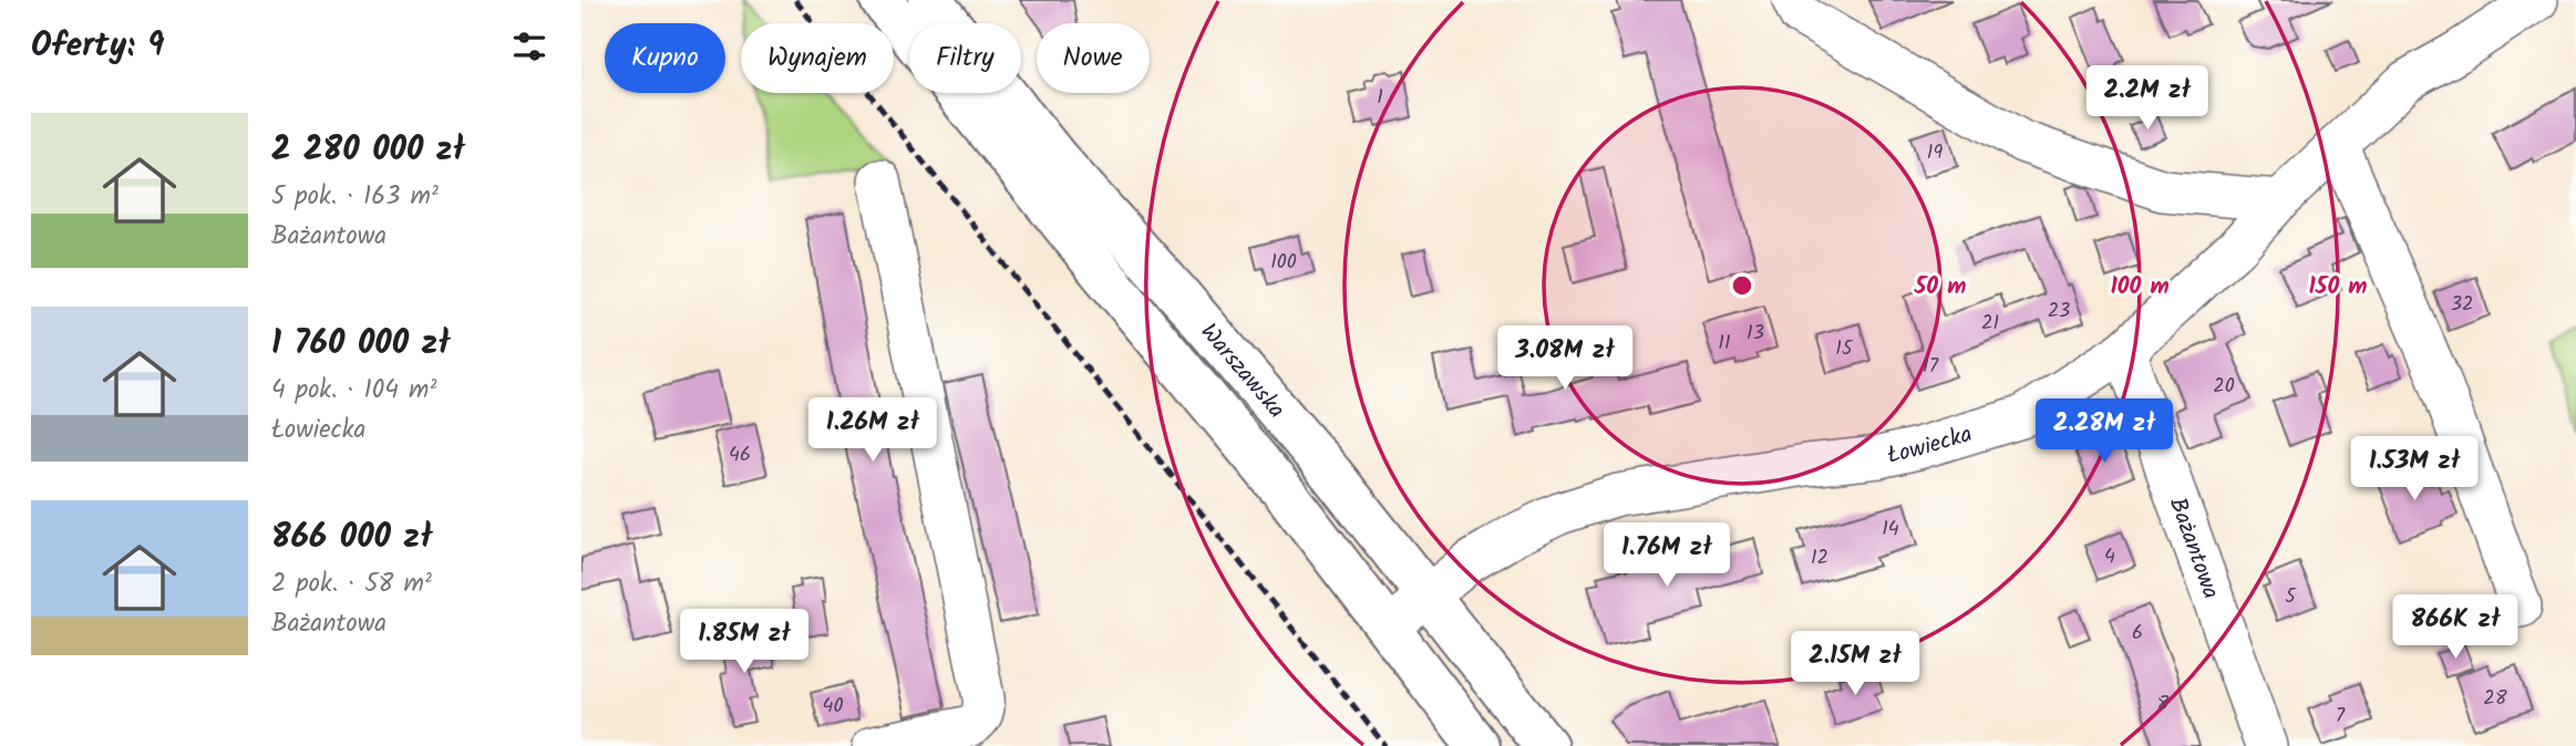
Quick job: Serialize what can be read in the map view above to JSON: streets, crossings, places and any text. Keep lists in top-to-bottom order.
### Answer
{
  "streets": {
    "main road": ["Warszawska"],
    "street": ["Łowiecka", "Bażantowa"]
  },
  "crossings": [
    ["Warszawska", "Łowiecka"],
    ["Łowiecka", "Bażantowa"]
  ],
  "house_numbers": [
    "1",
    "19",
    "100",
    "32",
    "23",
    "21",
    "13",
    "11",
    "15",
    "17",
    "20",
    "46",
    "14",
    "4",
    "12",
    "5",
    "6",
    "28",
    "8",
    "40",
    "7"
  ],
  "page": {
    "heading": "Oferty: 9",
    "chip": [
      "Kupno",
      "Wynajem",
      "Filtry",
      "Nowe"
    ],
    "price": [
      "2.2M zł",
      "3.08M zł",
      "1.26M zł",
      "2.28M zł",
      "1.53M zł",
      "1.76M zł",
      "866K zł",
      "1.85M zł",
      "2.15M zł"
    ],
    "list": [
      {
        "name": "2 280 000 zł",
        "note": "5 pok. · 163 m² · Bażantowa"
      },
      {
        "name": "1 760 000 zł",
        "note": "4 pok. · 104 m² · Łowiecka"
      },
      {
        "name": "866 000 zł",
        "note": "2 pok. · 58 m² · Bażantowa"
      }
    ]
  },
  "rings": ["50 m", "100 m", "150 m"]
}
